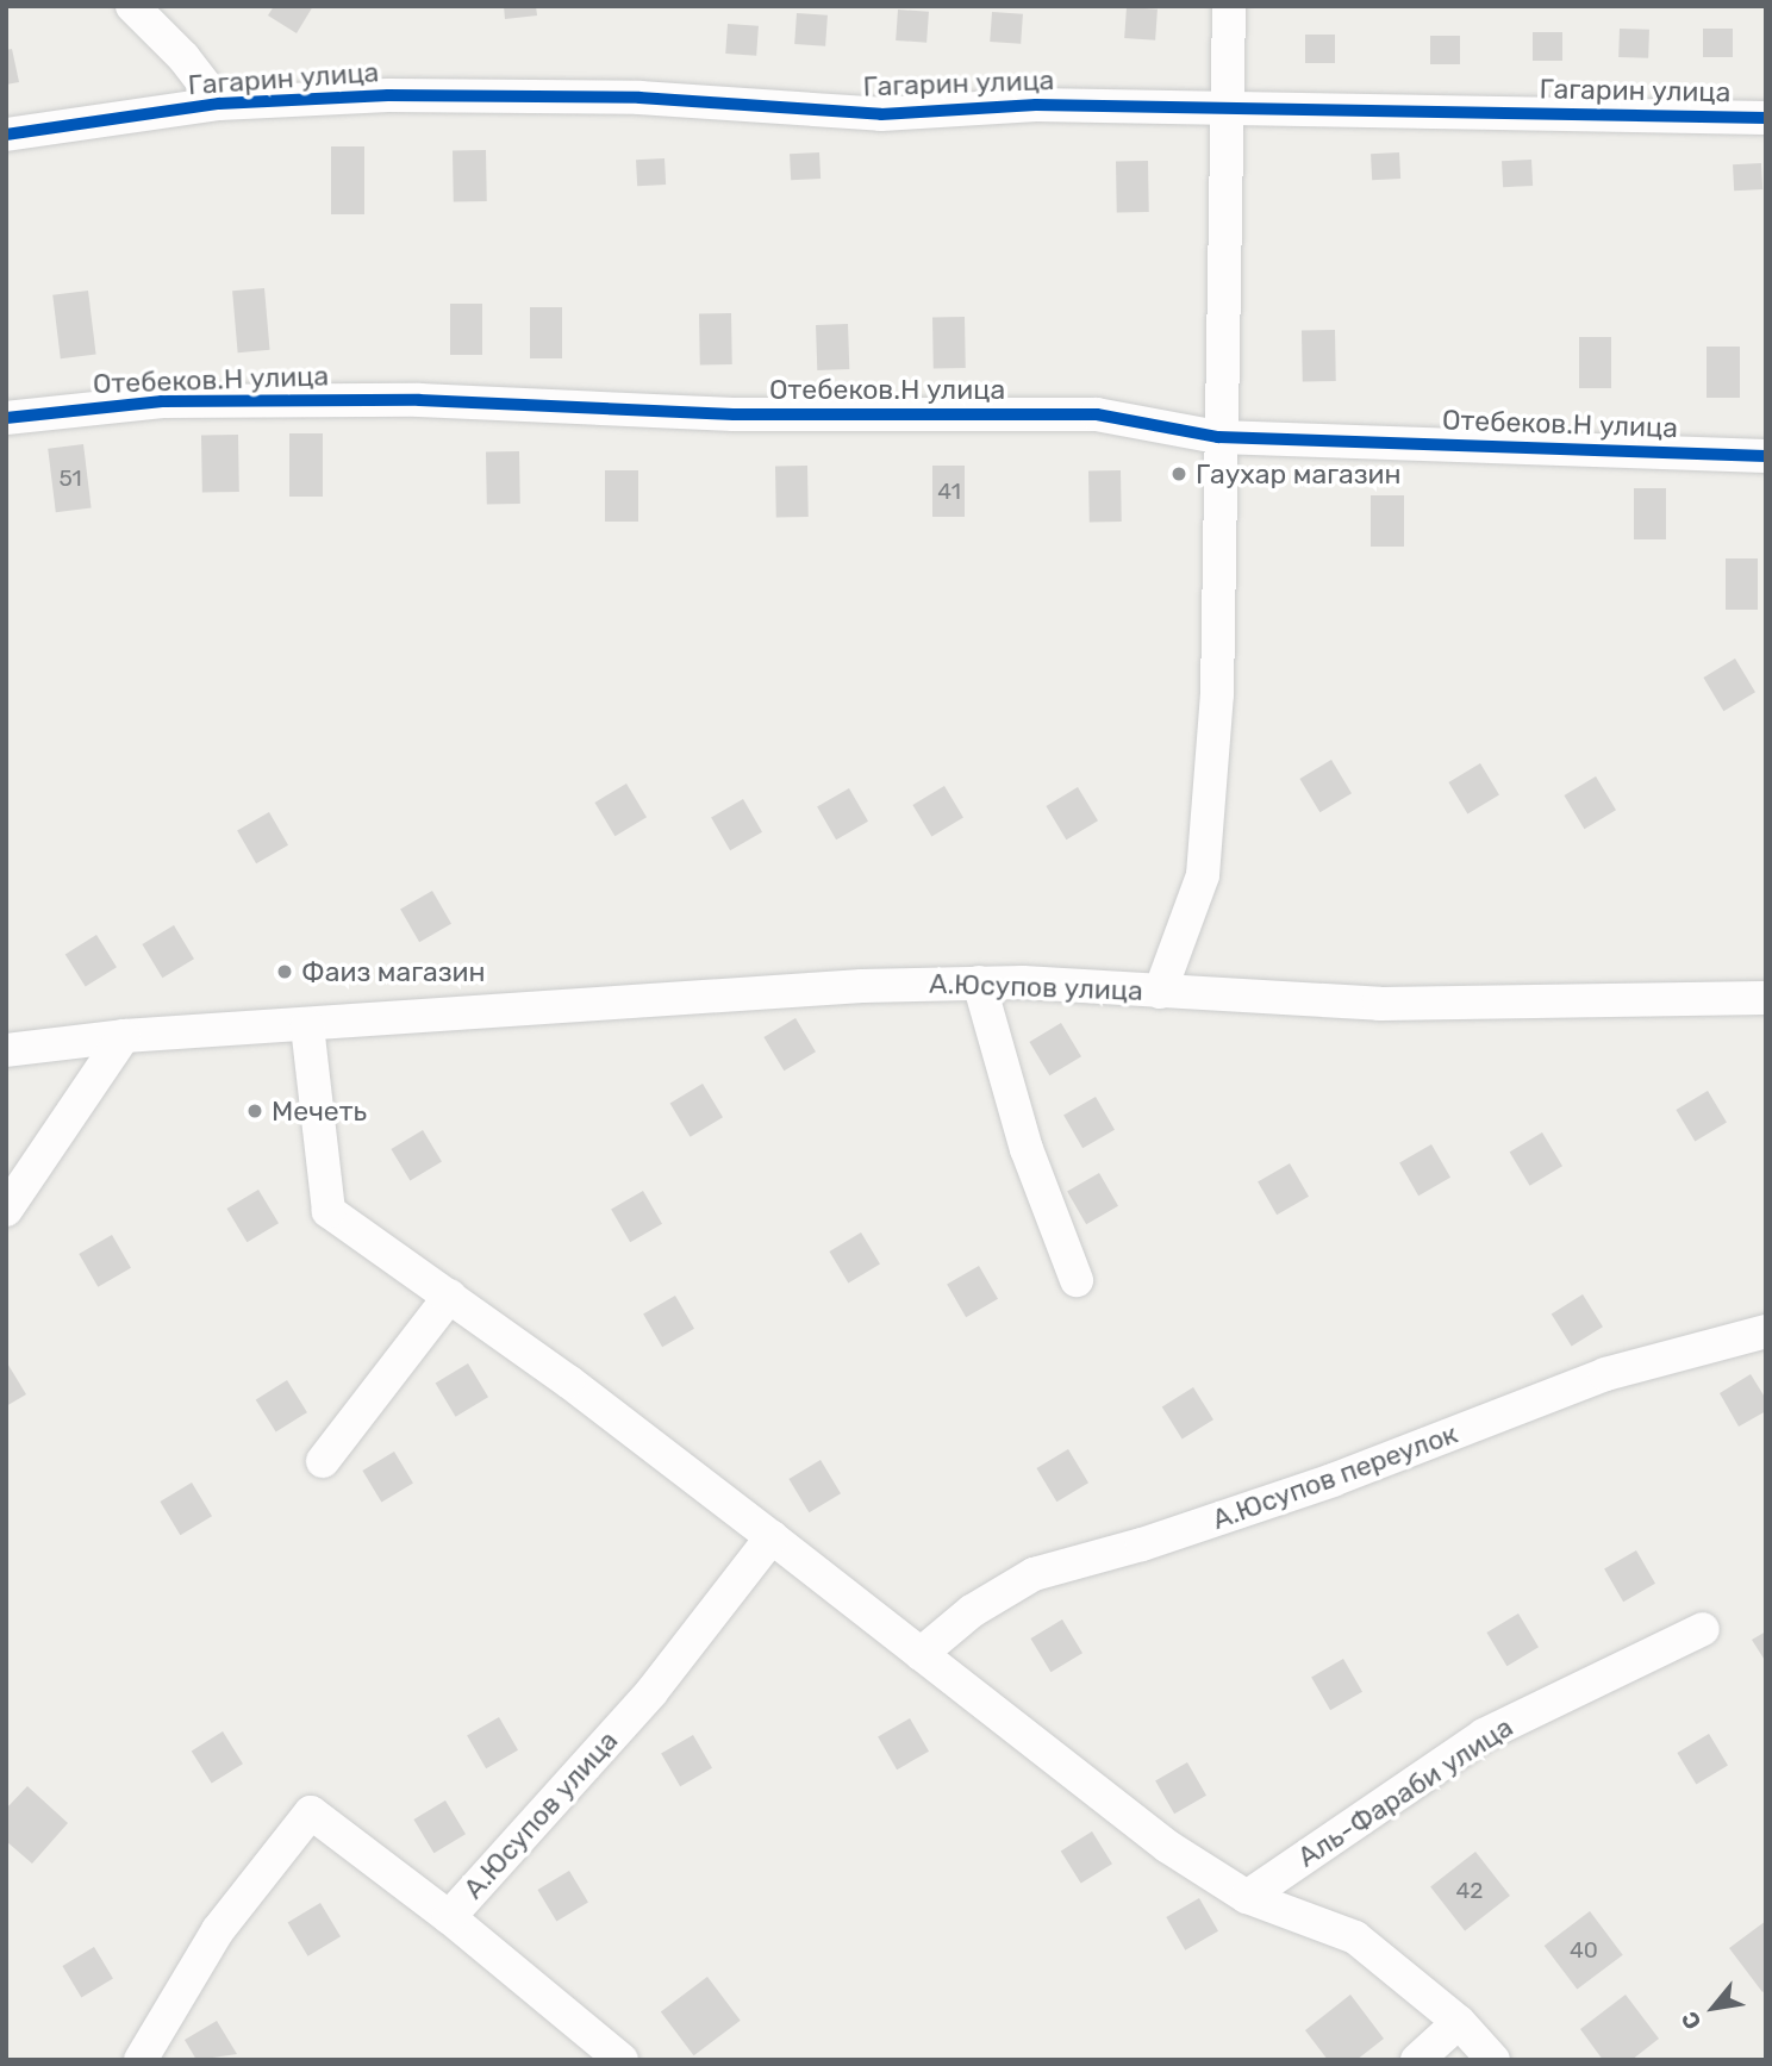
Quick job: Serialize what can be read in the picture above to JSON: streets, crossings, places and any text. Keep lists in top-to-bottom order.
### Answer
{
  "streets": {
    "street": [
      "Гагарин улица",
      "Отебеков.Н улица",
      "А.Юсупов улица",
      "А.Юсупов переулок",
      "Аль-Фараби улица"
    ]
  },
  "places": ["Гаухар магазин", "Фаиз магазин", "Мечеть"],
  "house_numbers": [
    "51",
    "41",
    "42",
    "40"
  ],
  "north": "bottom left"
}
